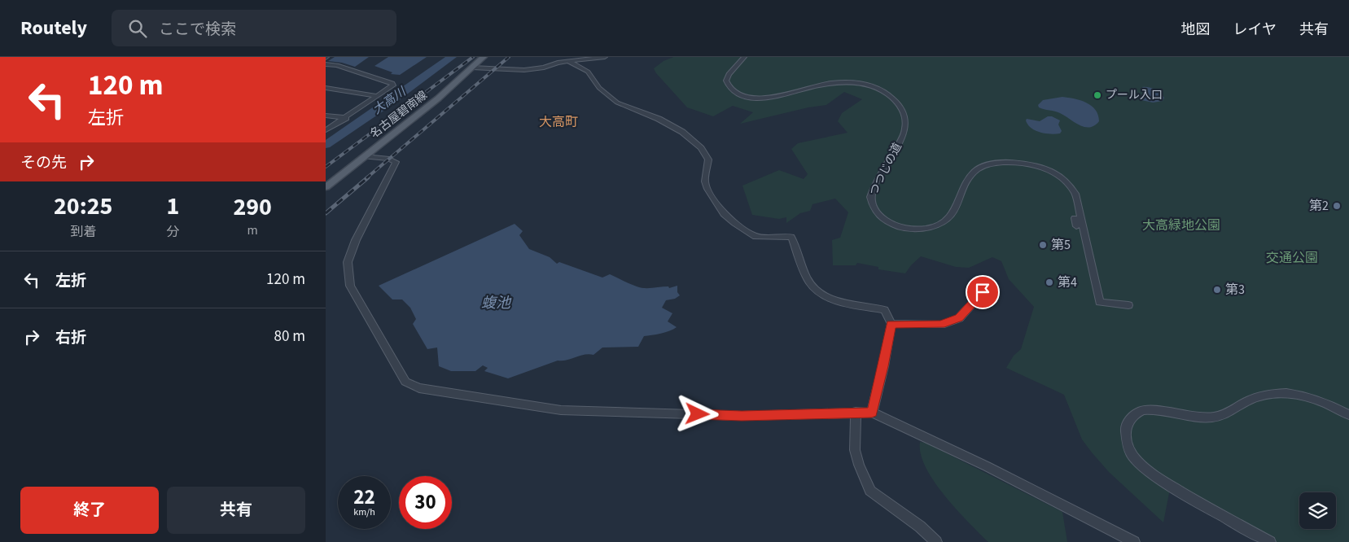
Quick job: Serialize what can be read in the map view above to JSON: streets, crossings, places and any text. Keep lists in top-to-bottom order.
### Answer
{
  "streets": {
    "main road": ["名古屋碧南線"],
    "street": ["つつじの道"]
  },
  "districts": ["大高町"],
  "water": ["大高川", "蝮池"],
  "parks": ["大高緑地公園", "交通公園"],
  "places": [
    "プール入口",
    "第2",
    "第5",
    "第4",
    "第3"
  ],
  "page": {
    "header": "Routely",
    "search": "ここで検索",
    "nav": ["地図", "レイヤ", "共有"],
    "turn": ["120 m", "左折"],
    "then": "その先",
    "eta": [
      "20:25",
      "到着",
      "1",
      "分",
      "290",
      "m"
    ],
    "list": [
      {
        "name": "左折",
        "value": "120 m"
      },
      {
        "name": "右折",
        "value": "80 m"
      }
    ],
    "speed": "22 km/h",
    "limit": "30",
    "buttons": ["終了", "共有"]
  }
}
